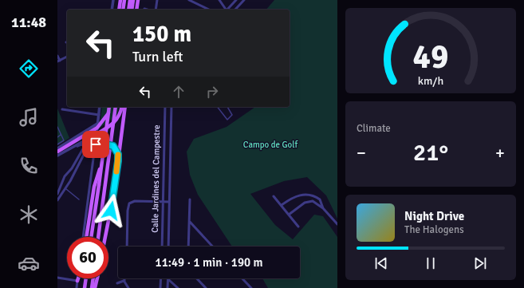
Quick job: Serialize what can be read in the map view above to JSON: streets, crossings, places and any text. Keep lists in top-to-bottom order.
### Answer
{
  "streets": {
    "street": ["Calle Jardines del Campestre"]
  },
  "parks": ["Campo de Golf"],
  "page": {
    "tabs": "11:48",
    "turn": ["150 m", "Turn left"],
    "tile": "Climate",
    "heat": ["−", "21°", "+"],
    "song": ["Night Drive", "The Halogens"],
    "limit": "60",
    "trip": "11:49 · 1 min · 190 m",
    "gauge": ["49", "km/h"]
  }
}
